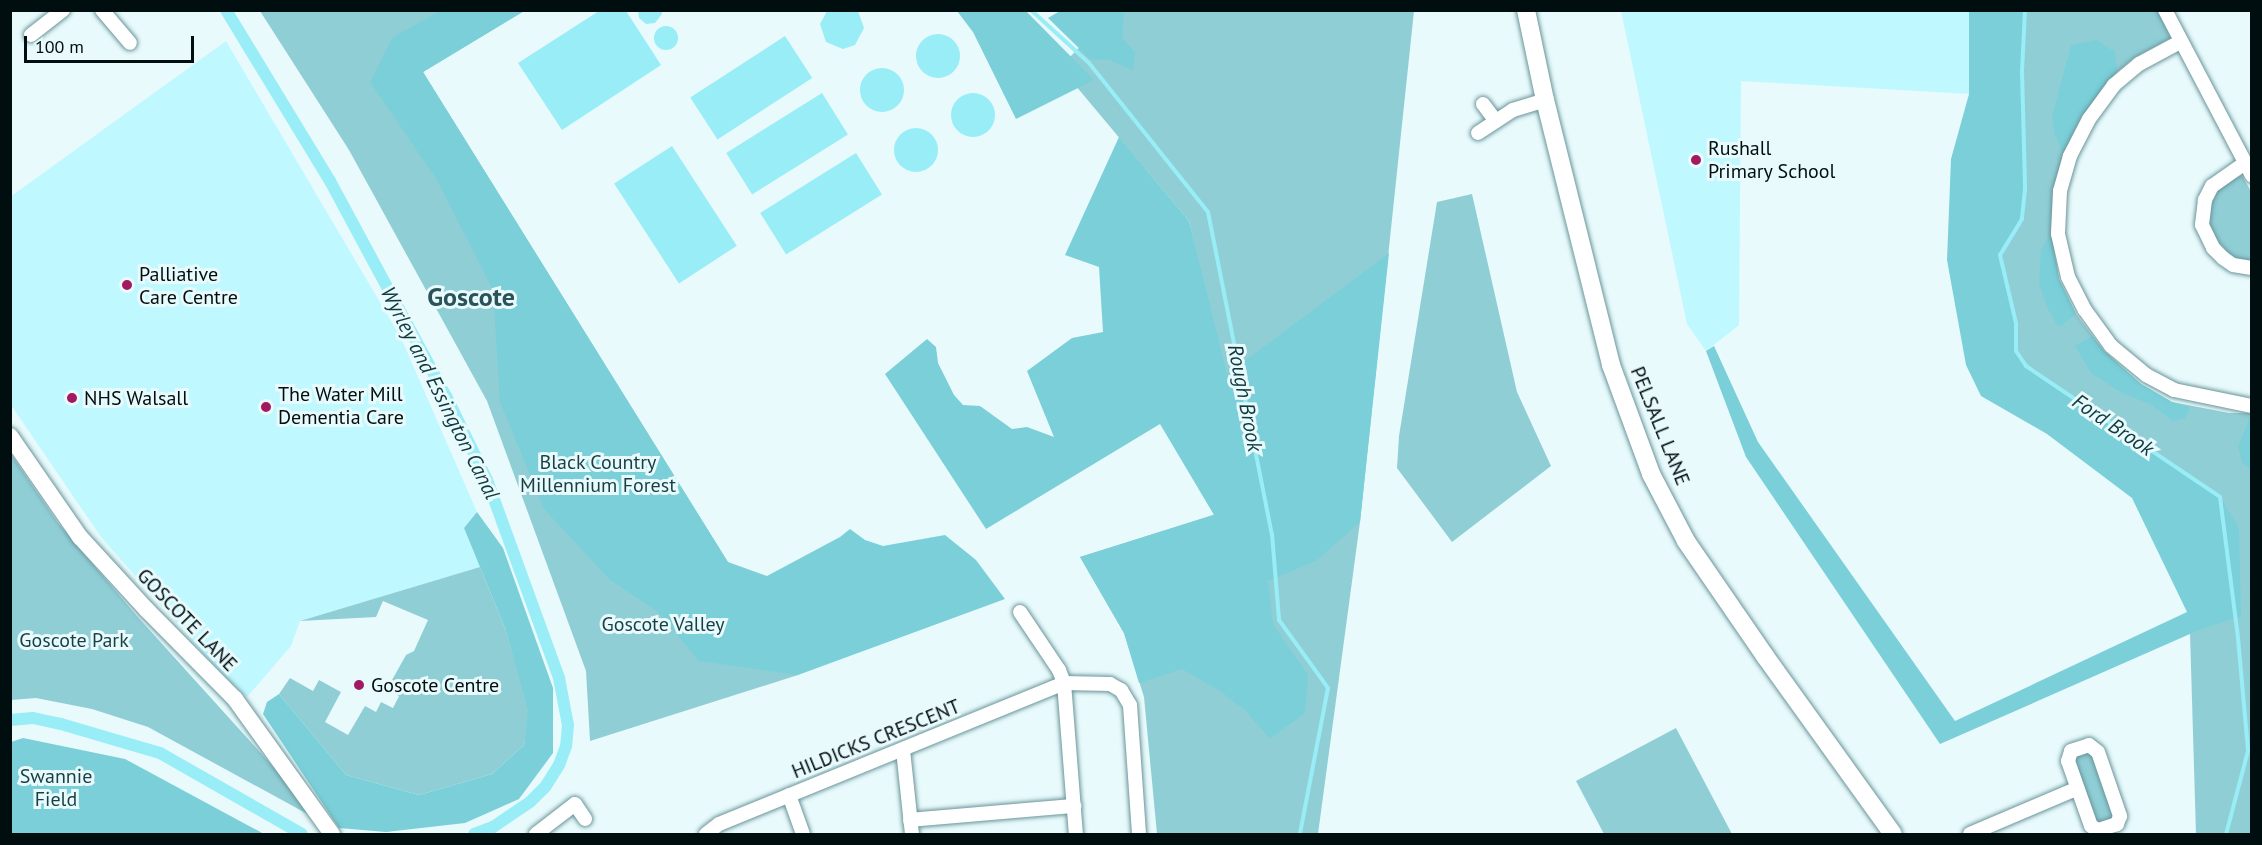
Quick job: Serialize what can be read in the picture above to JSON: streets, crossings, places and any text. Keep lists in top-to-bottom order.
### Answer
{
  "streets": {
    "main road": ["PELSALL LANE"],
    "street": ["GOSCOTE LANE", "HILDICKS CRESCENT"]
  },
  "districts": ["Goscote"],
  "water": ["Wyrley and Essington Canal", "Rough Brook", "Ford Brook"],
  "parks": [
    "Black Country Millennium Forest",
    "Goscote Valley",
    "Goscote Park",
    "Swannie Field"
  ],
  "places": [
    "Rushall Primary School",
    "Palliative Care Centre",
    "NHS Walsall",
    "The Water Mill Dementia Care",
    "Goscote Centre"
  ],
  "scale_bar": "100 m"
}
